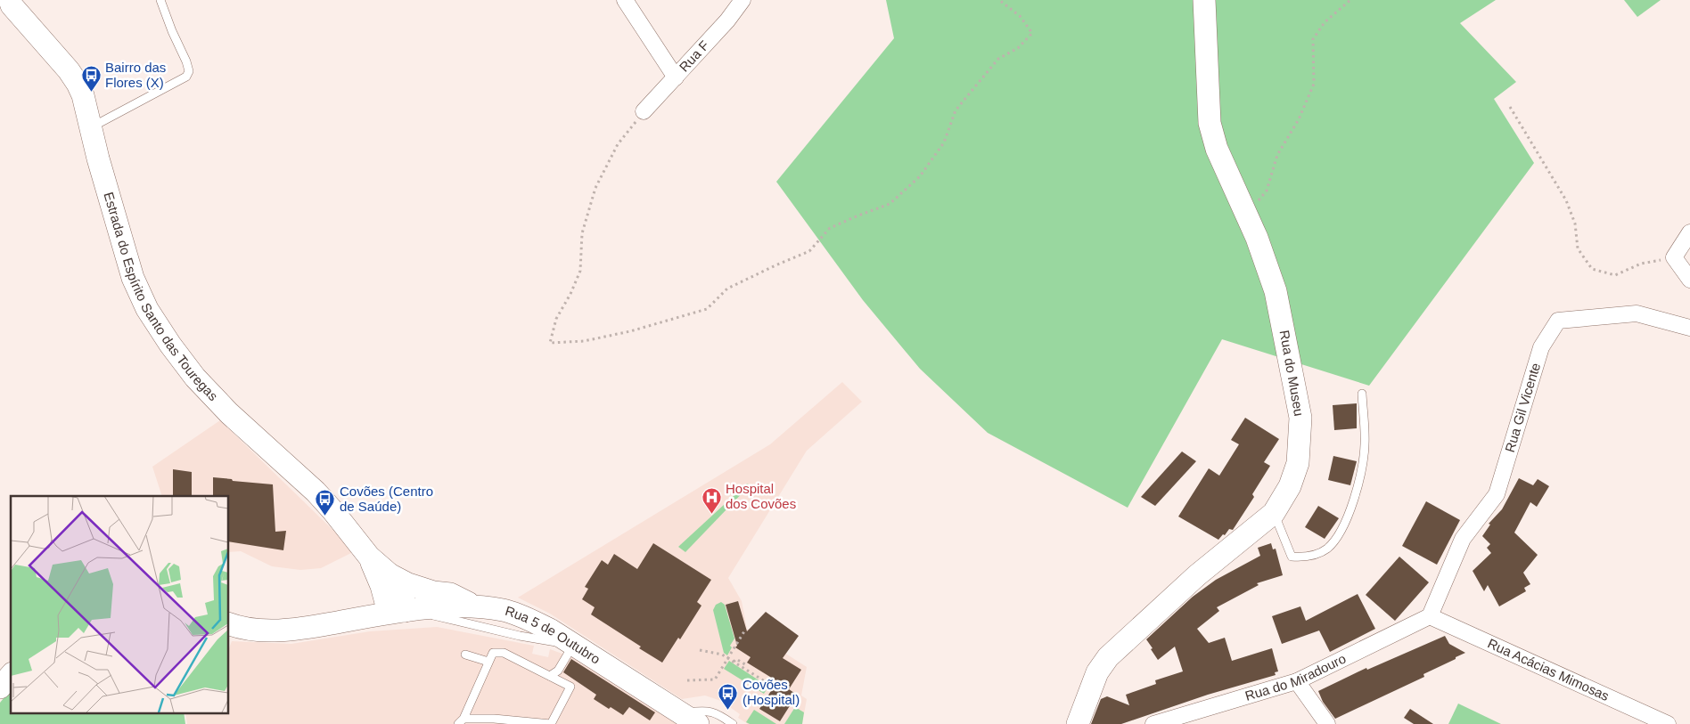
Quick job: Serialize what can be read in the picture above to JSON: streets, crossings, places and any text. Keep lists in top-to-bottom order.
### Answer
{
  "streets": {
    "street": [
      "Rua F",
      "Estrada do Espírito Santo das Touregas",
      "Rua do Museu",
      "Rua Gil Vicente",
      "Rua 5 de Outubro",
      "Rua Acácias Mimosas",
      "Rua do Miradouro"
    ]
  },
  "crossings": [
    ["Estrada do Espírito Santo das Touregas", "Rua 5 de Outubro"],
    ["Rua Gil Vicente", "Rua Acácias Mimosas"],
    ["Rua Gil Vicente", "Rua do Miradouro"],
    ["Rua Acácias Mimosas", "Rua do Miradouro"]
  ],
  "places": {
    "bus stop": ["Bairro das Flores (X)", "Covões (Centro de Saúde)", "Covões (Hospital)"],
    "hospital": ["Hospital dos Covões"]
  }
}
